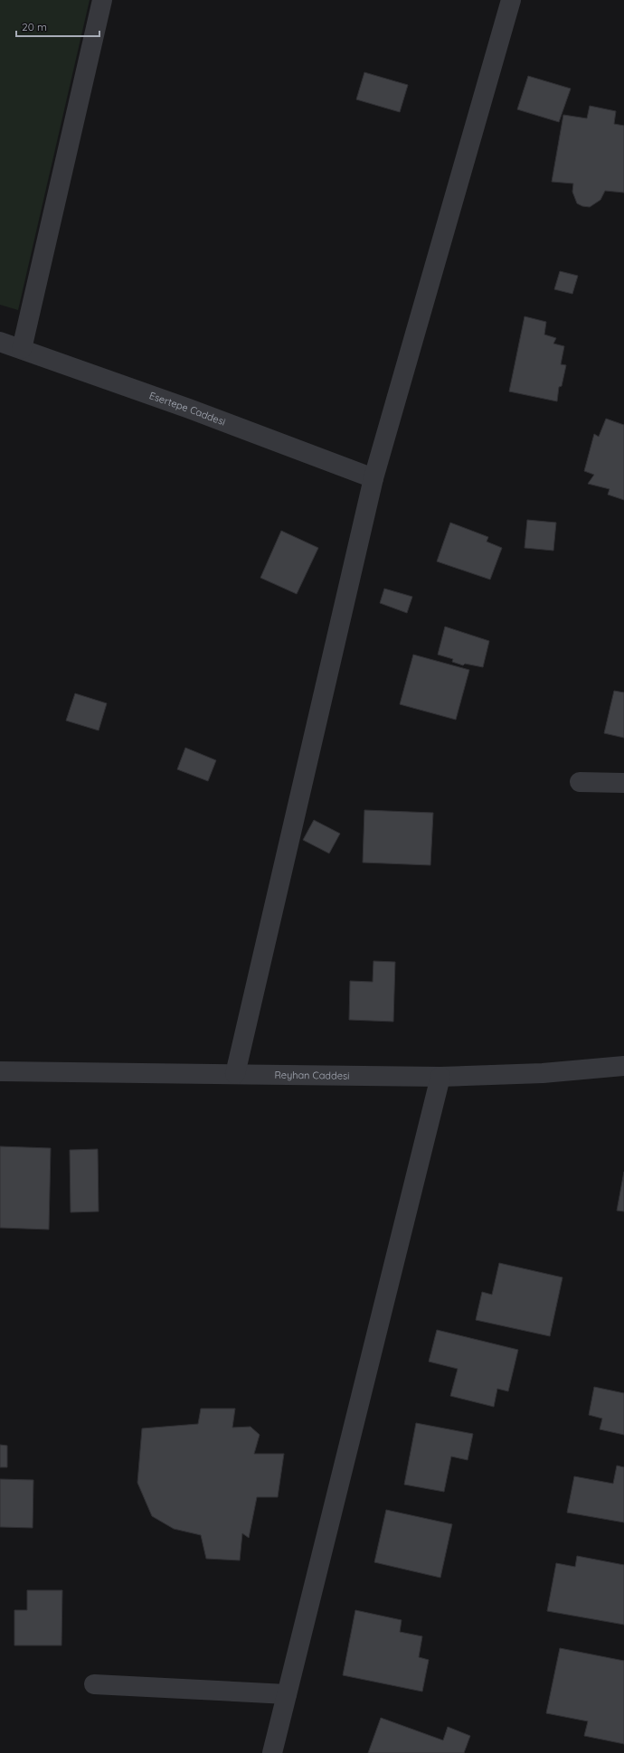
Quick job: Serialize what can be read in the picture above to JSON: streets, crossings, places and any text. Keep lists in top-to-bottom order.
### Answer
{
  "streets": {
    "street": ["Esertepe Caddesi", "Reyhan Caddesi"]
  },
  "scale_bar": "20 m"
}
